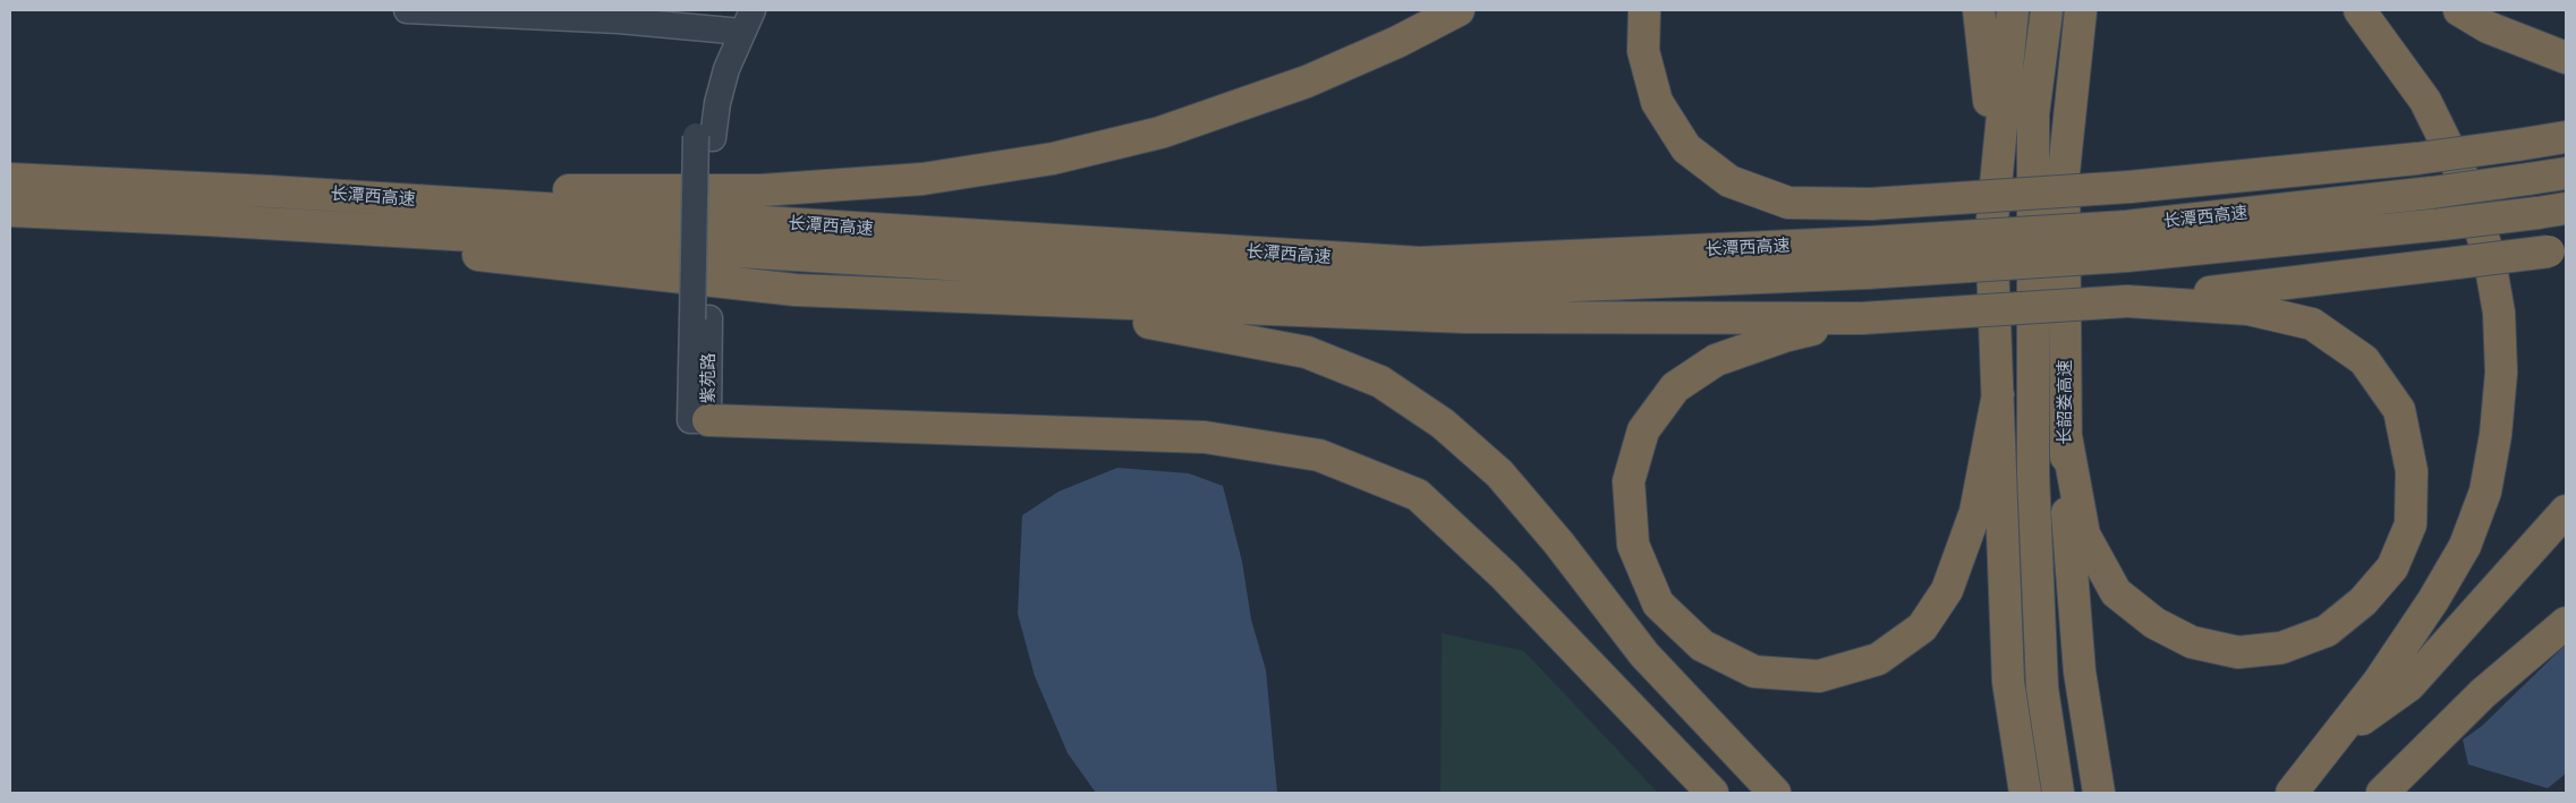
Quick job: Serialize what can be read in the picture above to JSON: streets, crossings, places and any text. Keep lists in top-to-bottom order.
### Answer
{
  "streets": {
    "highway": ["长潭西高速", "长韶娄高速"],
    "street": ["紫苑路"]
  }
}
